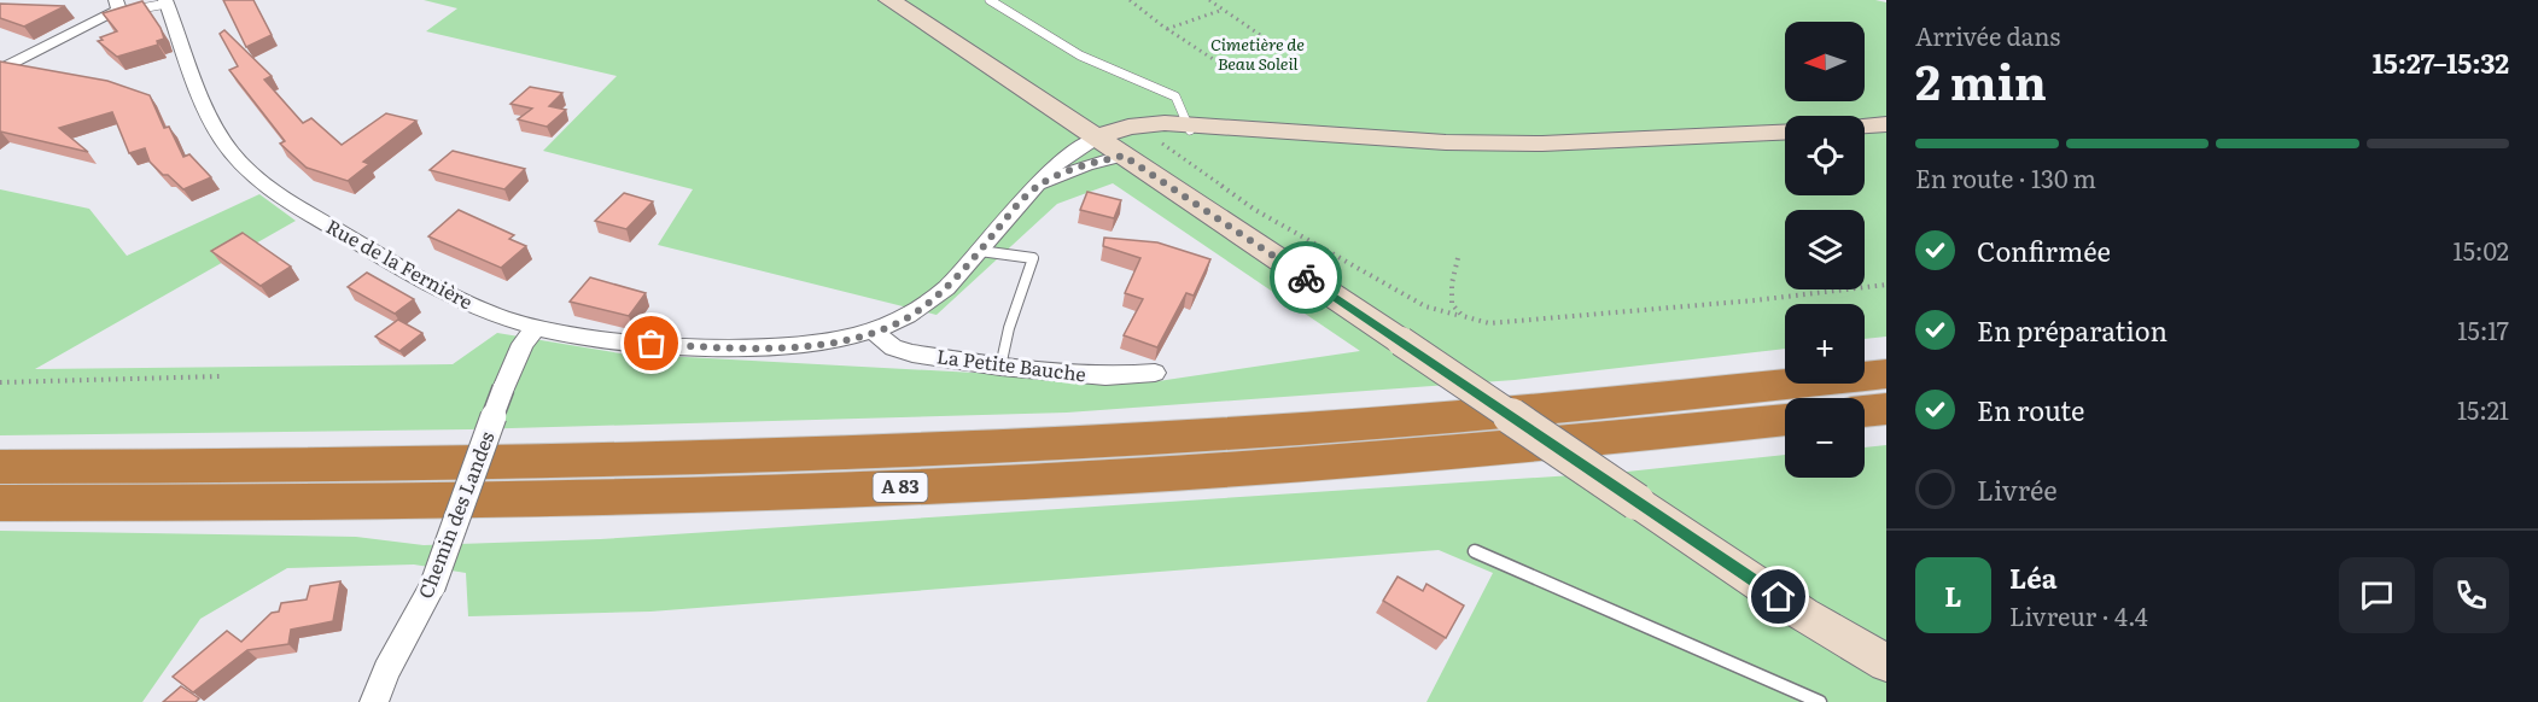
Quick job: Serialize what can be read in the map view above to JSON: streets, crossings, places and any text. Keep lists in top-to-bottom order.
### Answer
{
  "streets": {
    "highway": ["A 83"],
    "street": ["Rue de la Fernière", "La Petite Bauche", "Chemin des Landes"]
  },
  "crossings": [
    ["Rue de la Fernière", "La Petite Bauche"],
    ["Rue de la Fernière", "Chemin des Landes"]
  ],
  "parks": ["Cimetière de Beau Soleil"],
  "north": "left",
  "page": {
    "heading": ["2 min", "Arrivée dans", "15:27–15:32"],
    "panel": ["Léa", "Livreur · 4.4"],
    "map_buttons": ["+", "−"],
    "bar": "En route · 130 m",
    "list": [
      ["Confirmée", "15:02"],
      ["En préparation", "15:17"],
      ["En route", "15:21"],
      "Livrée"
    ],
    "round": "L"
  }
}
